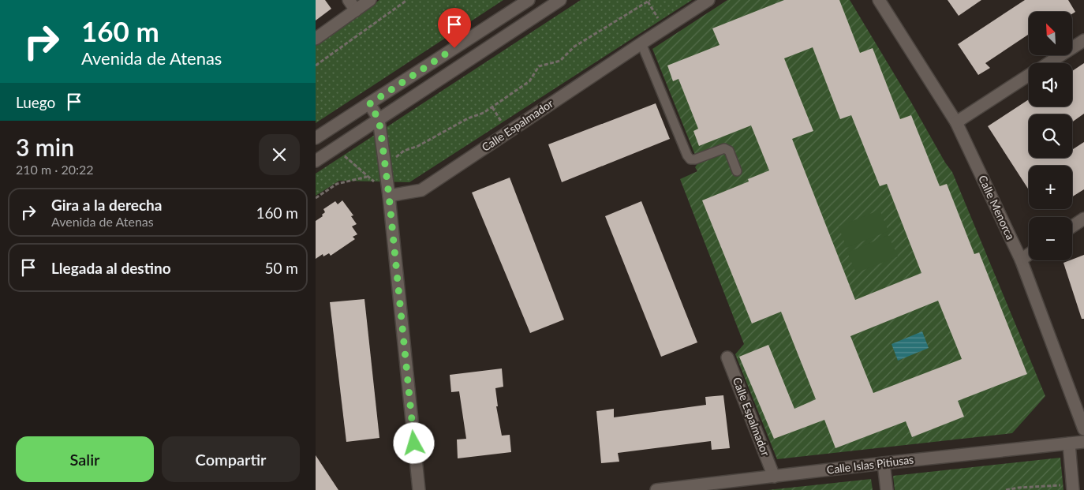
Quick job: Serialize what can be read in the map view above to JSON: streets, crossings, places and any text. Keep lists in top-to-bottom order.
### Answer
{
  "streets": {
    "street": ["Calle Espalmador", "Calle Menorca", "Calle Islas Pitiusas"]
  },
  "crossings": [
    ["Calle Espalmador", "Calle Islas Pitiusas"]
  ],
  "north": "top left",
  "page": {
    "turn": ["160 m", "Avenida de Atenas"],
    "map_buttons": ["+", "−"],
    "then": "Luego",
    "heading": ["3 min", "210 m · 20:22"],
    "list": [
      {
        "name": "Gira a la derecha",
        "note": "Avenida de Atenas",
        "value": "160 m"
      },
      {
        "name": "Llegada al destino",
        "value": "50 m"
      }
    ],
    "buttons": ["Salir", "Compartir"]
  }
}
